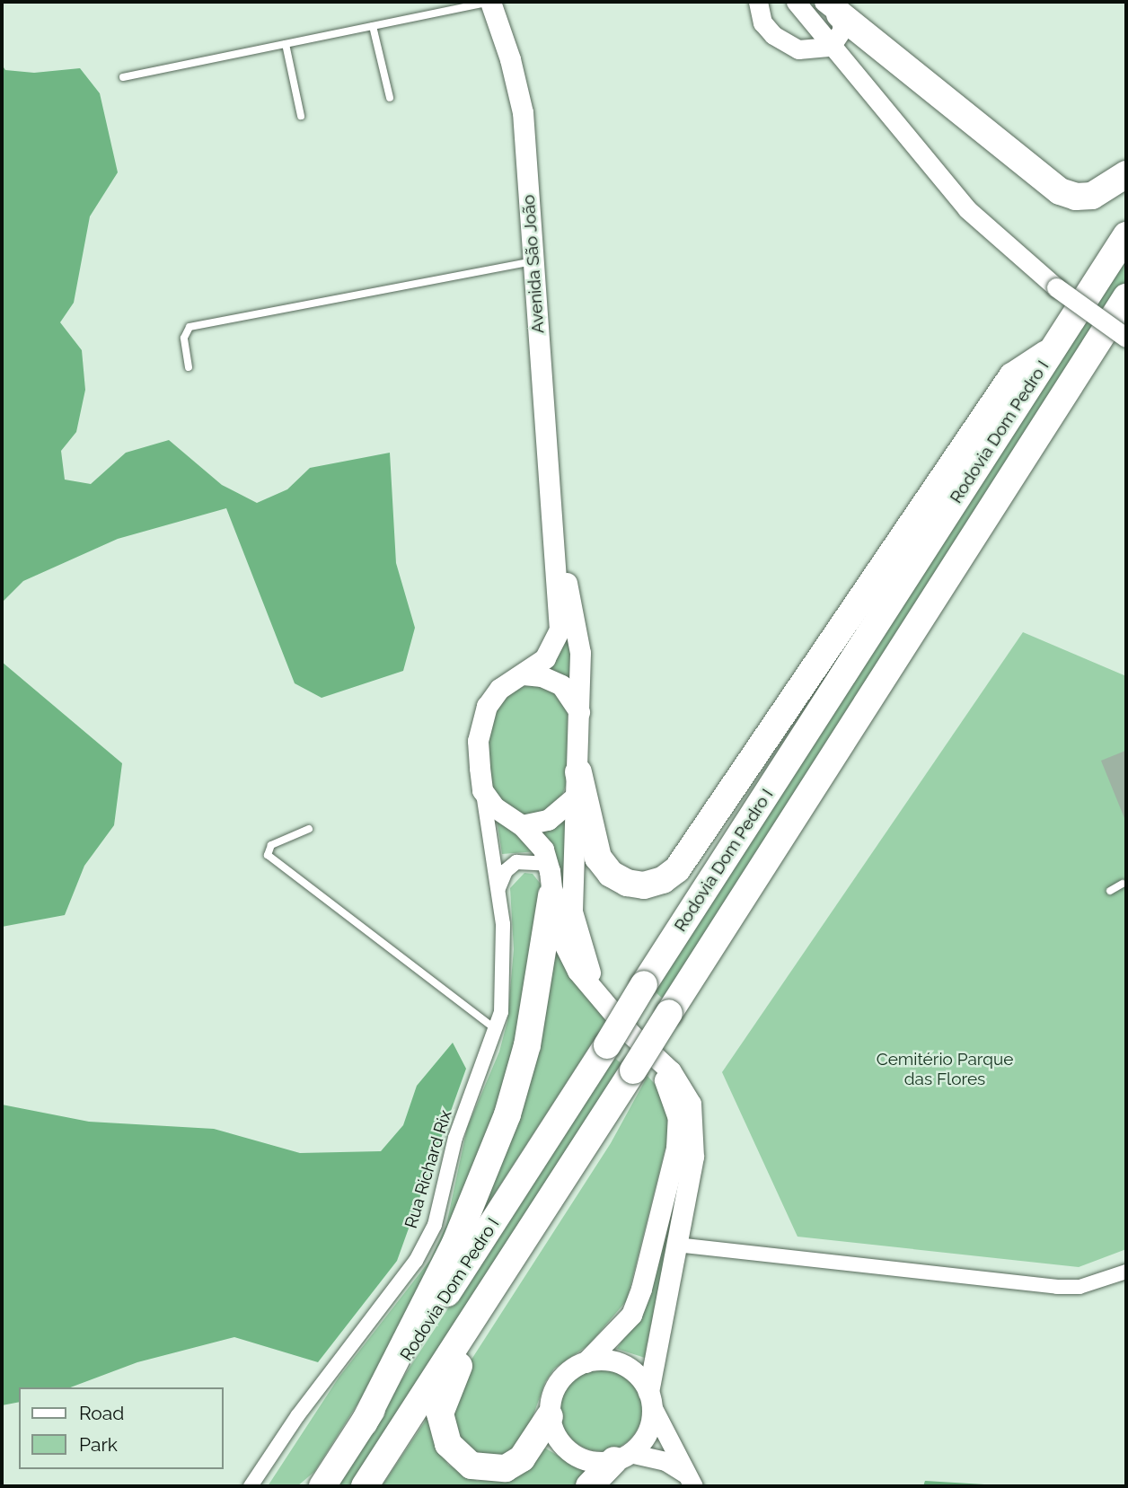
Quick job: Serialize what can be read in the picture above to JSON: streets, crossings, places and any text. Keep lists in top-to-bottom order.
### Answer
{
  "streets": {
    "highway": ["Rodovia Dom Pedro I"],
    "main road": ["Avenida São João"],
    "street": ["Rua Richard Rix"]
  },
  "parks": ["Cemitério Parque das Flores"],
  "legend": ["Road", "Park"]
}
